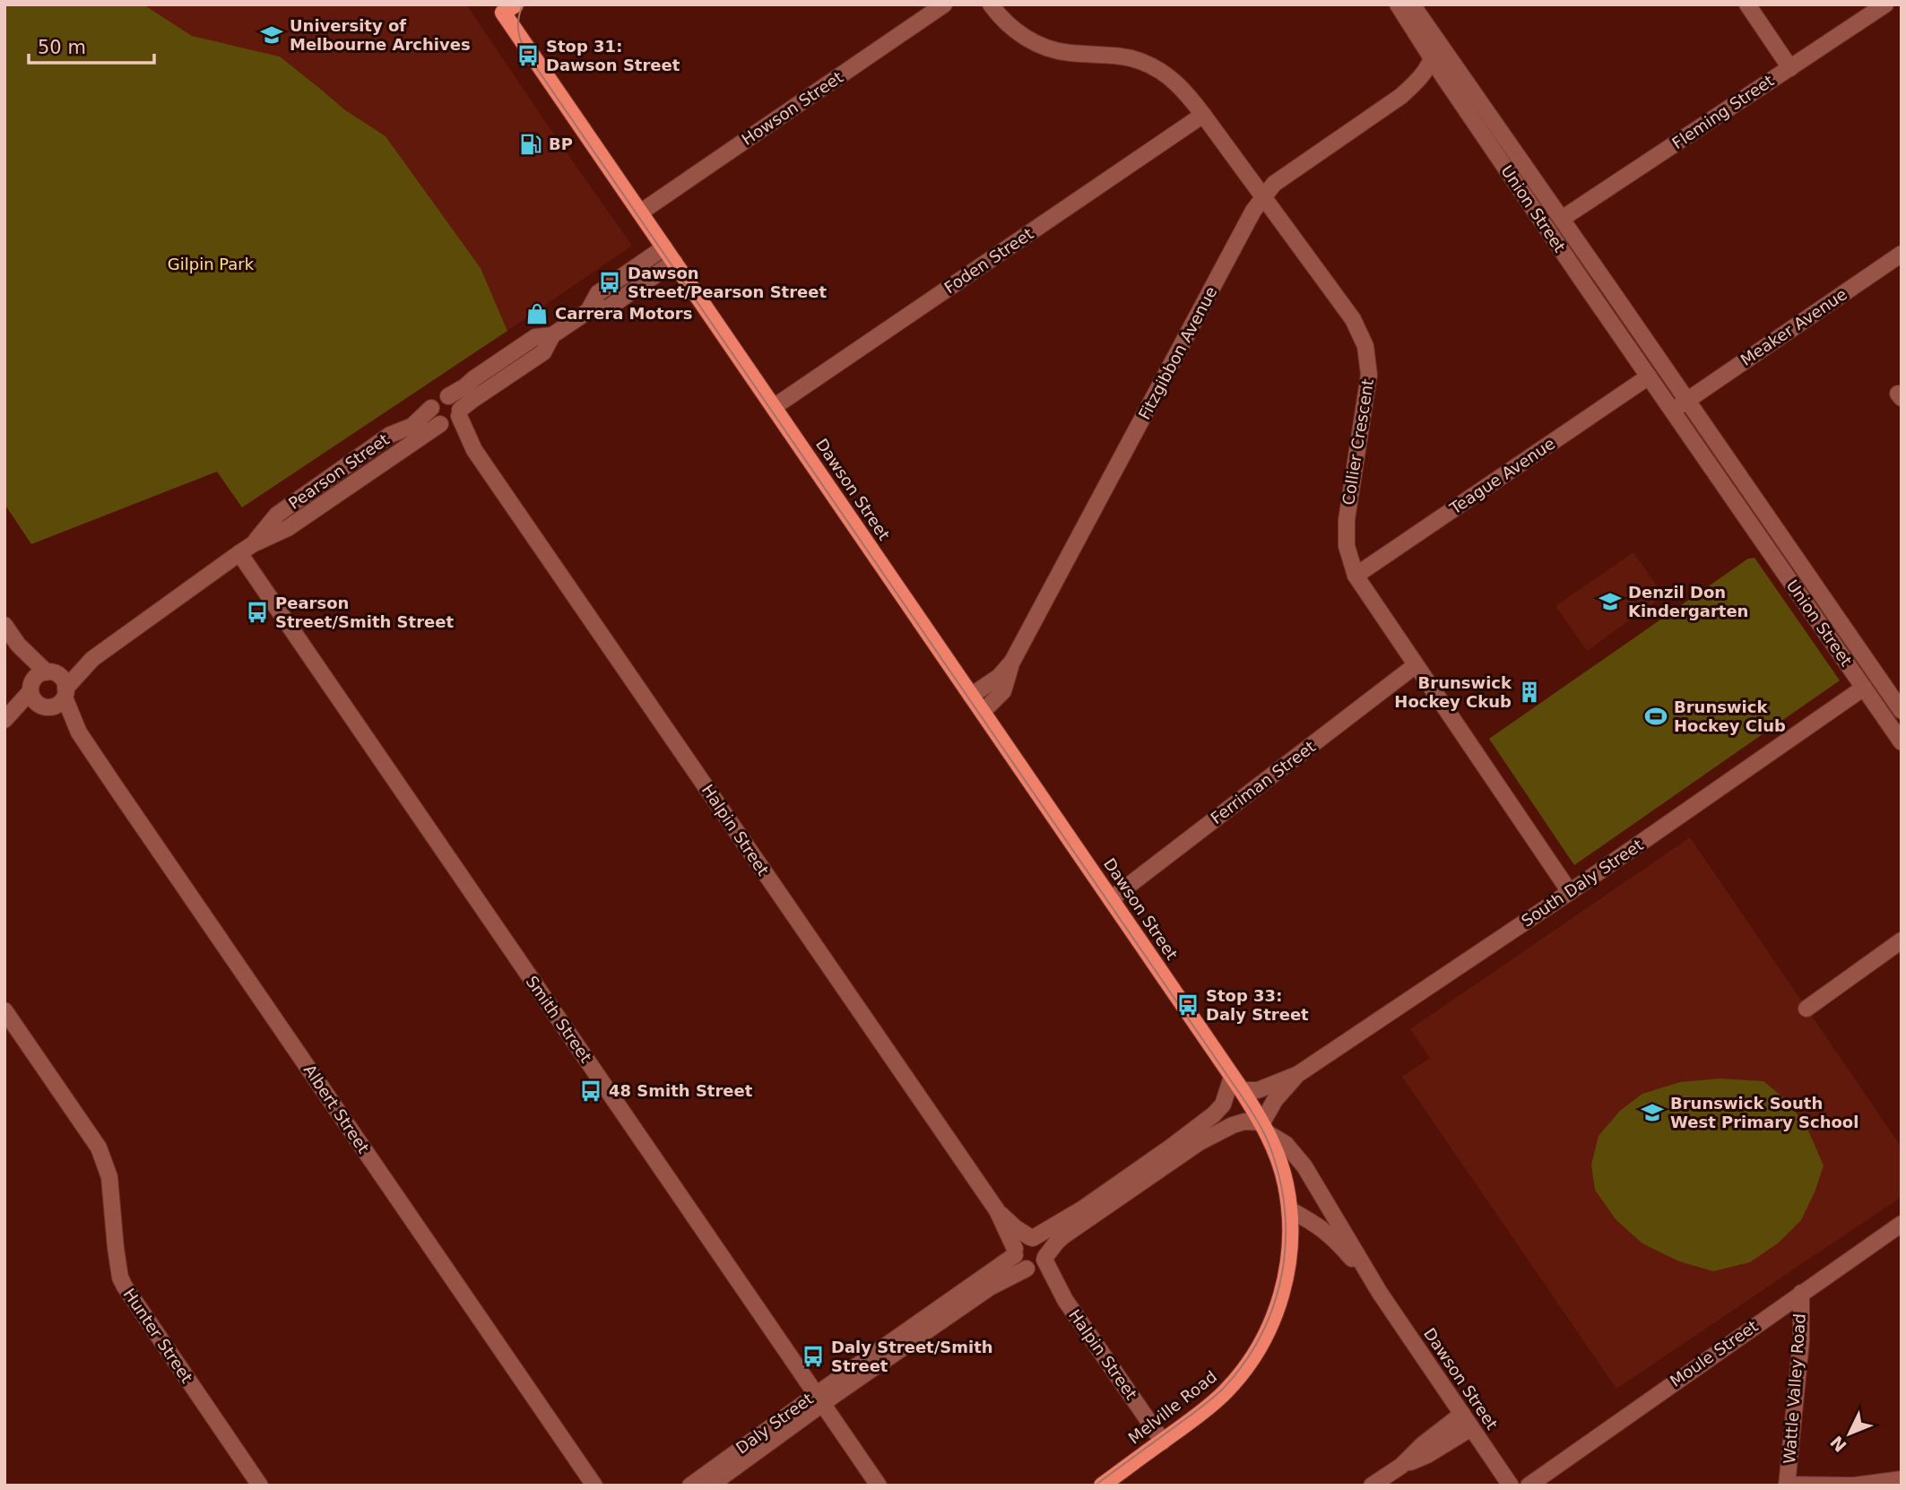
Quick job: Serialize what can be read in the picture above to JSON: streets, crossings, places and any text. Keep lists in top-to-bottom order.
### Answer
{
  "streets": {
    "main road": ["Dawson Street", "Melville Road"],
    "street": [
      "Howson Street",
      "Fleming Street",
      "Union Street",
      "Foden Street",
      "Meaker Avenue",
      "Fitzgibbon Avenue",
      "Collier Crescent",
      "Pearson Street",
      "Teague Avenue",
      "Ferriman Street",
      "Halpin Street",
      "South Daly Street",
      "Smith Street",
      "Albert Street",
      "Hunter Street",
      "Moule Street",
      "Wattle Valley Road",
      "Daly Street"
    ]
  },
  "crossings": [
    ["Howson Street", "Dawson Street"],
    ["Fleming Street", "Union Street"],
    ["Union Street", "Meaker Avenue"],
    ["Union Street", "Fitzgibbon Avenue"],
    ["Union Street", "Teague Avenue"],
    ["Union Street", "South Daly Street"],
    ["Foden Street", "Collier Crescent"],
    ["Foden Street", "Dawson Street"],
    ["Fitzgibbon Avenue", "Collier Crescent"],
    ["Fitzgibbon Avenue", "Dawson Street"],
    ["Collier Crescent", "Teague Avenue"],
    ["Collier Crescent", "Ferriman Street"],
    ["Collier Crescent", "South Daly Street"],
    ["Pearson Street", "Halpin Street"],
    ["Pearson Street", "Smith Street"],
    ["Pearson Street", "Albert Street"],
    ["Dawson Street", "Ferriman Street"],
    ["Dawson Street", "South Daly Street"],
    ["Dawson Street", "Melville Road"],
    ["Dawson Street", "Daly Street"],
    ["Halpin Street", "Melville Road"],
    ["Halpin Street", "Daly Street"],
    ["South Daly Street", "Melville Road"],
    ["South Daly Street", "Daly Street"],
    ["Smith Street", "Daly Street"],
    ["Moule Street", "Wattle Valley Road"],
    ["Melville Road", "Daly Street"]
  ],
  "parks": ["Gilpin Park"],
  "places": {
    "school or university": ["University of Melbourne Archives", "Denzil Don Kindergarten", "Brunswick South West Primary School"],
    "bus stop": [
      "Stop 31: Dawson Street",
      "Dawson Street/Pearson Street",
      "Pearson Street/Smith Street",
      "Stop 33: Daly Street",
      "48 Smith Street",
      "Daly Street/Smith Street"
    ],
    "fuel station": ["BP"],
    "shop": ["Carrera Motors"],
    "building": ["Brunswick Hockey Ckub"],
    "sports": ["Brunswick Hockey Club"]
  },
  "scale_bar": "50 m",
  "north": "bottom left"
}
